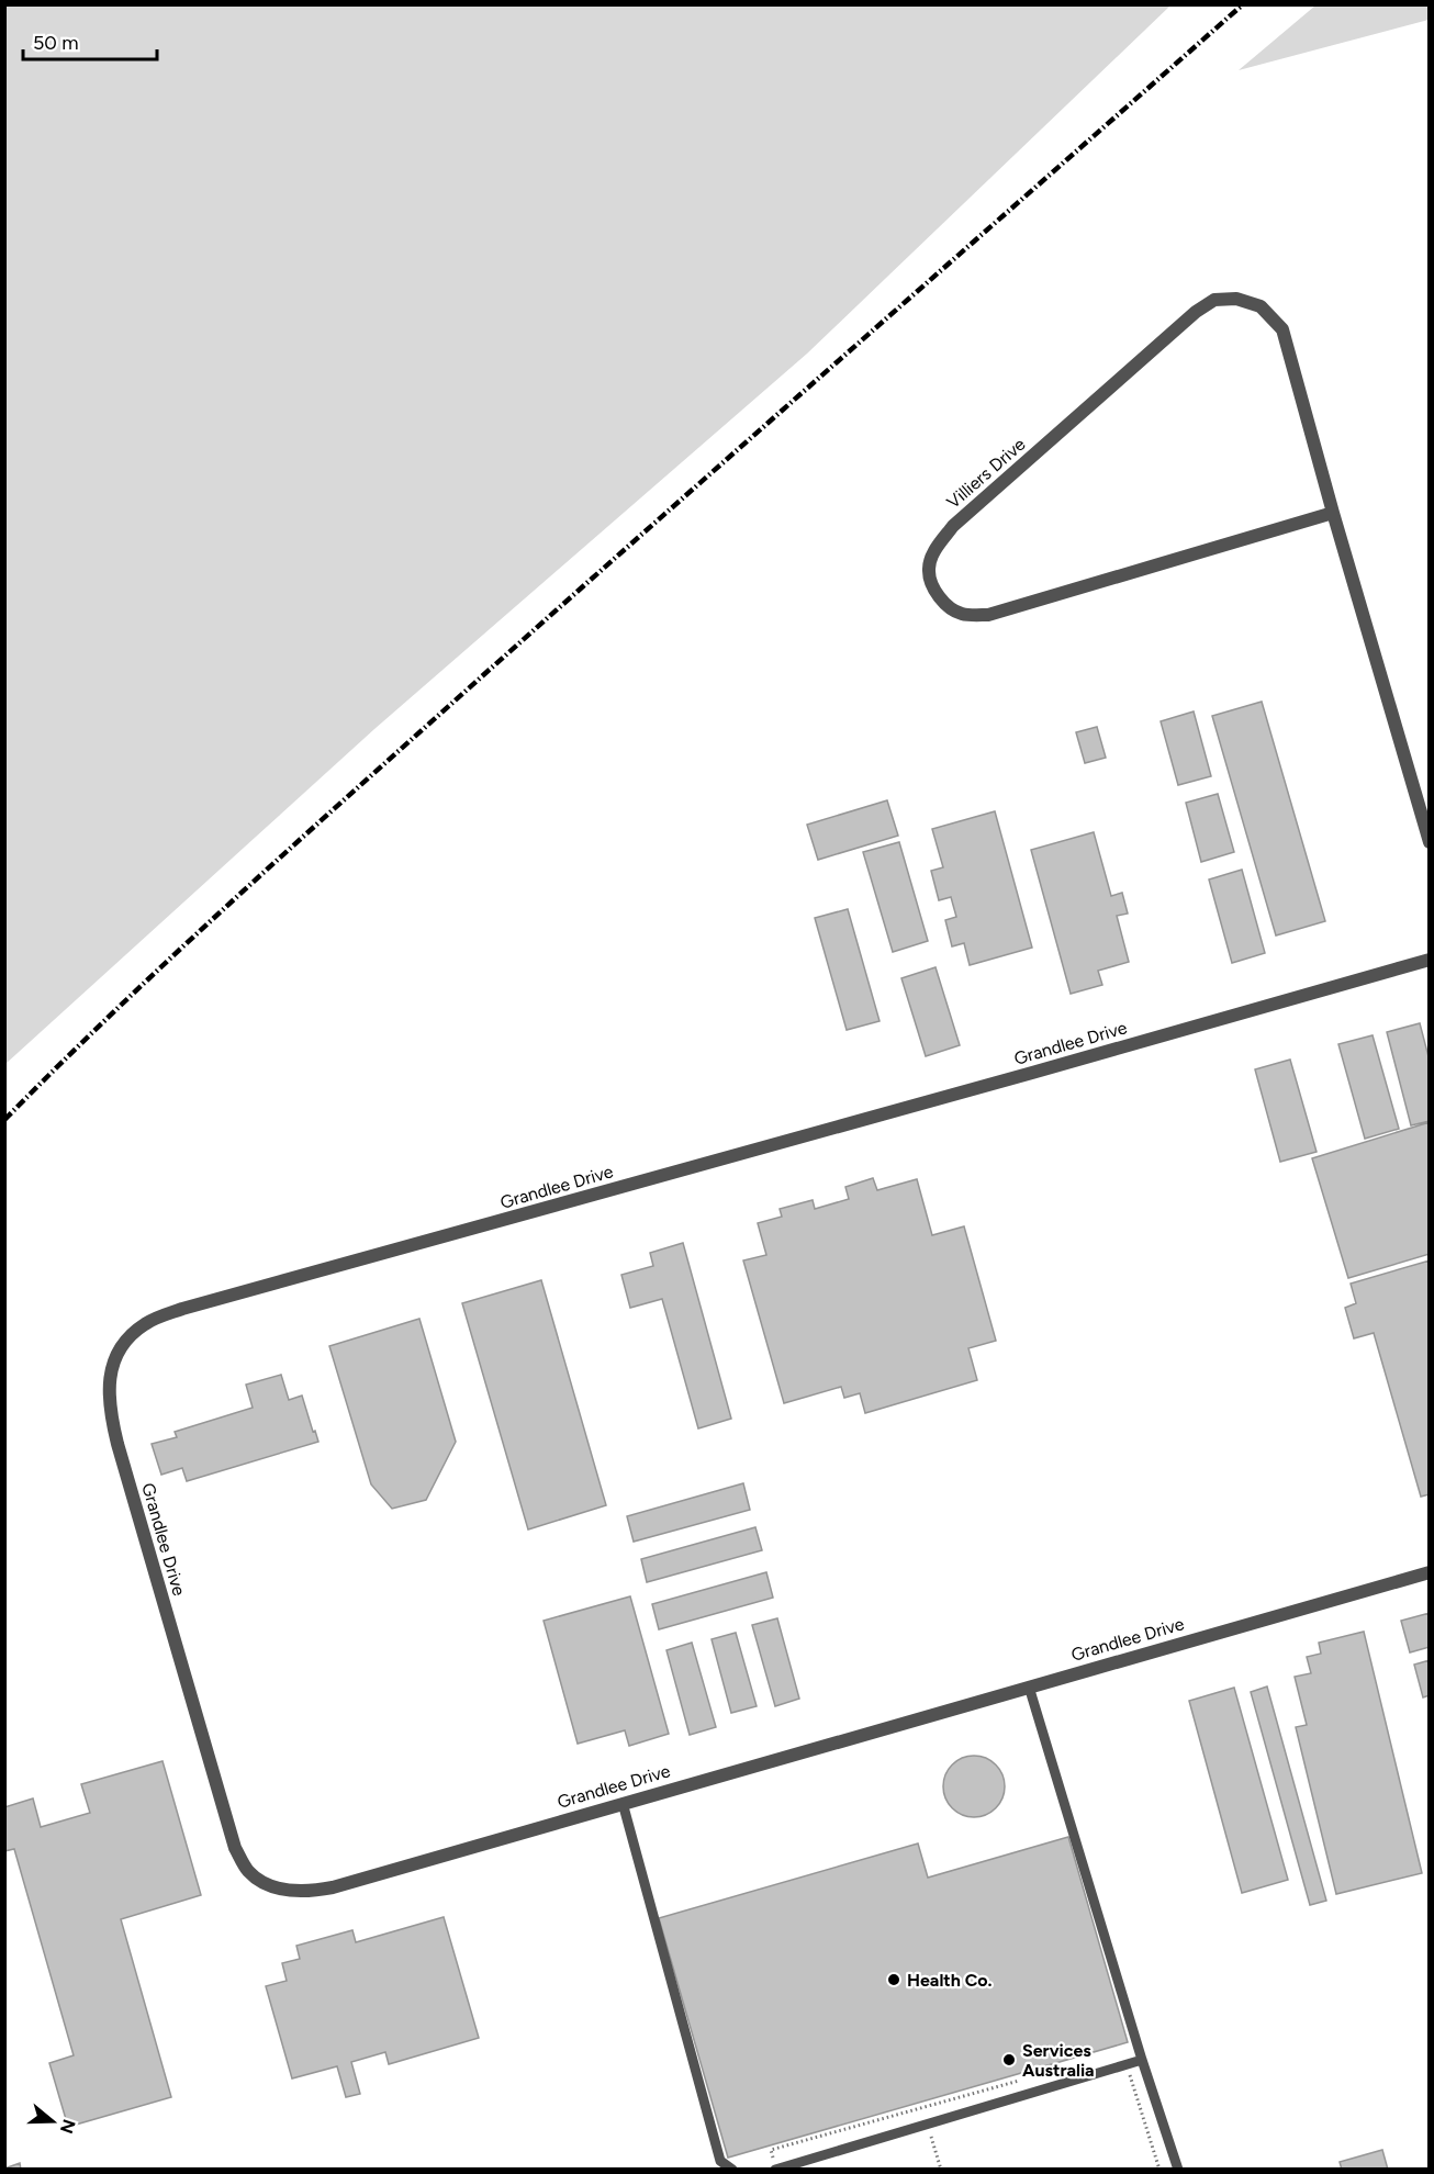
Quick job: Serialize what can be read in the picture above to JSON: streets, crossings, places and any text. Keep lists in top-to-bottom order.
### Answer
{
  "streets": {
    "street": ["Villiers Drive", "Grandlee Drive"]
  },
  "places": ["Health Co.", "Services Australia"],
  "scale_bar": "50 m",
  "north": "right"
}
